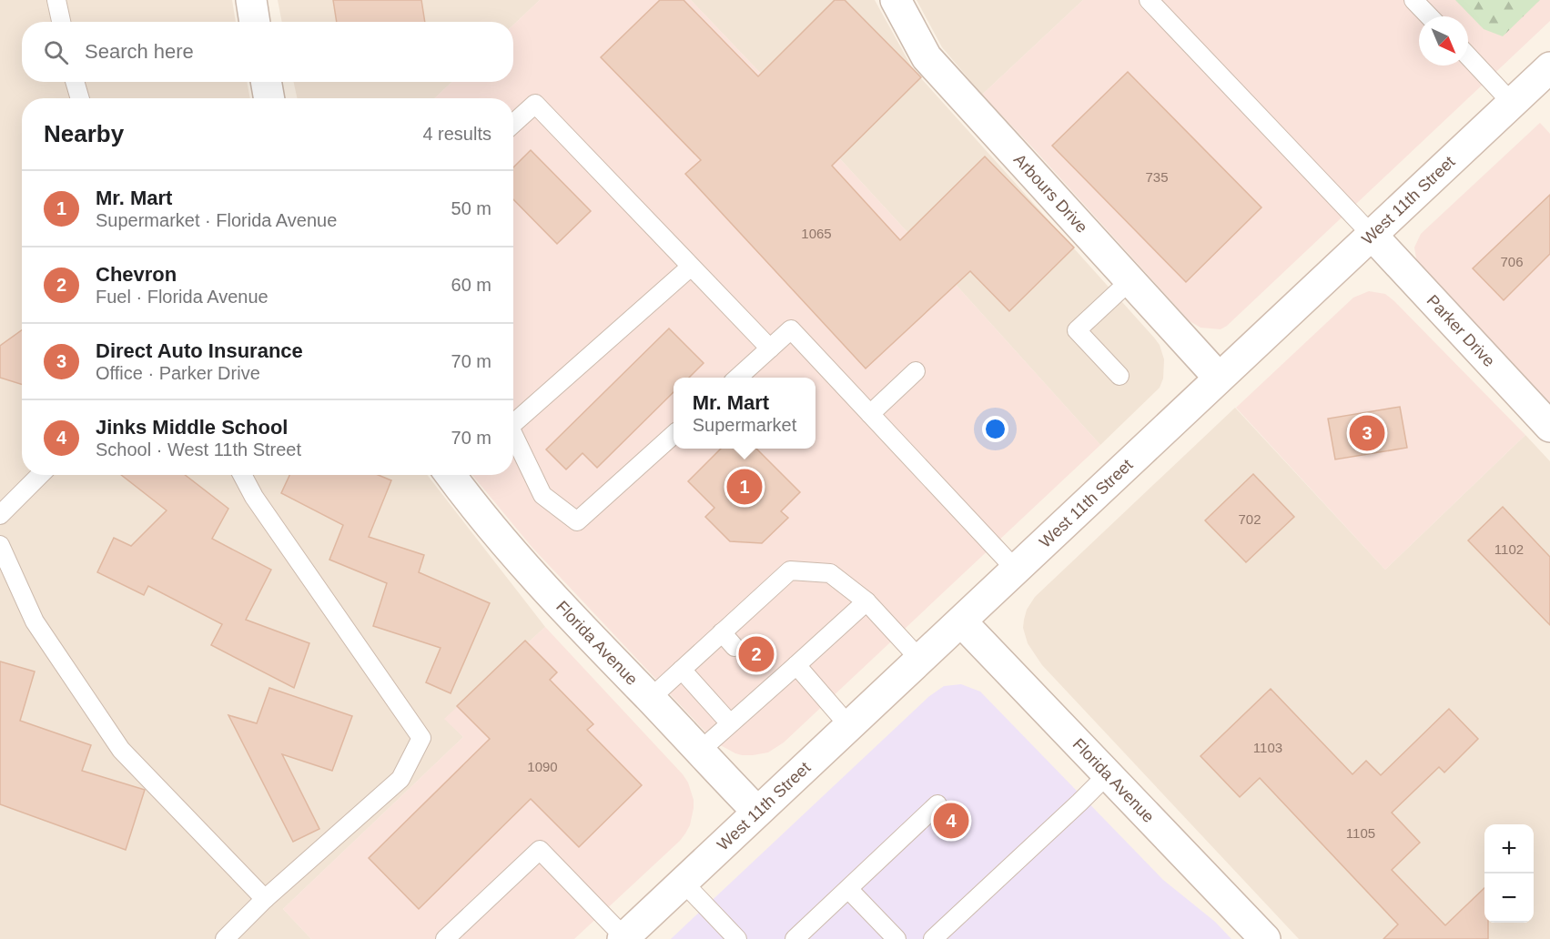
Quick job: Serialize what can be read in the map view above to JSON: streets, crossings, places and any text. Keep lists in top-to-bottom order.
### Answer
{
  "streets": {
    "street": [
      "Arbours Drive",
      "West 11th Street",
      "Parker Drive",
      "Florida Avenue"
    ]
  },
  "crossings": [
    ["Arbours Drive", "West 11th Street"],
    ["West 11th Street", "Parker Drive"],
    ["West 11th Street", "Florida Avenue"]
  ],
  "house_numbers": [
    "735",
    "1065",
    "706",
    "702",
    "1102",
    "1103",
    "1090",
    "1105"
  ],
  "north": "bottom right",
  "page": {
    "search": "Search here",
    "heading": ["Nearby", "4 results"],
    "list": [
      {
        "mark": "1",
        "name": "Mr. Mart",
        "note": "Supermarket · Florida Avenue",
        "value": "50 m"
      },
      {
        "mark": "2",
        "name": "Chevron",
        "note": "Fuel · Florida Avenue",
        "value": "60 m"
      },
      {
        "mark": "3",
        "name": "Direct Auto Insurance",
        "note": "Office · Parker Drive",
        "value": "70 m"
      },
      {
        "mark": "4",
        "name": "Jinks Middle School",
        "note": "School · West 11th Street",
        "value": "70 m"
      }
    ],
    "popup": ["Mr. Mart", "Supermarket"],
    "pins": [
      "3",
      "1",
      "2",
      "4"
    ],
    "map_buttons": ["+", "−"]
  }
}
